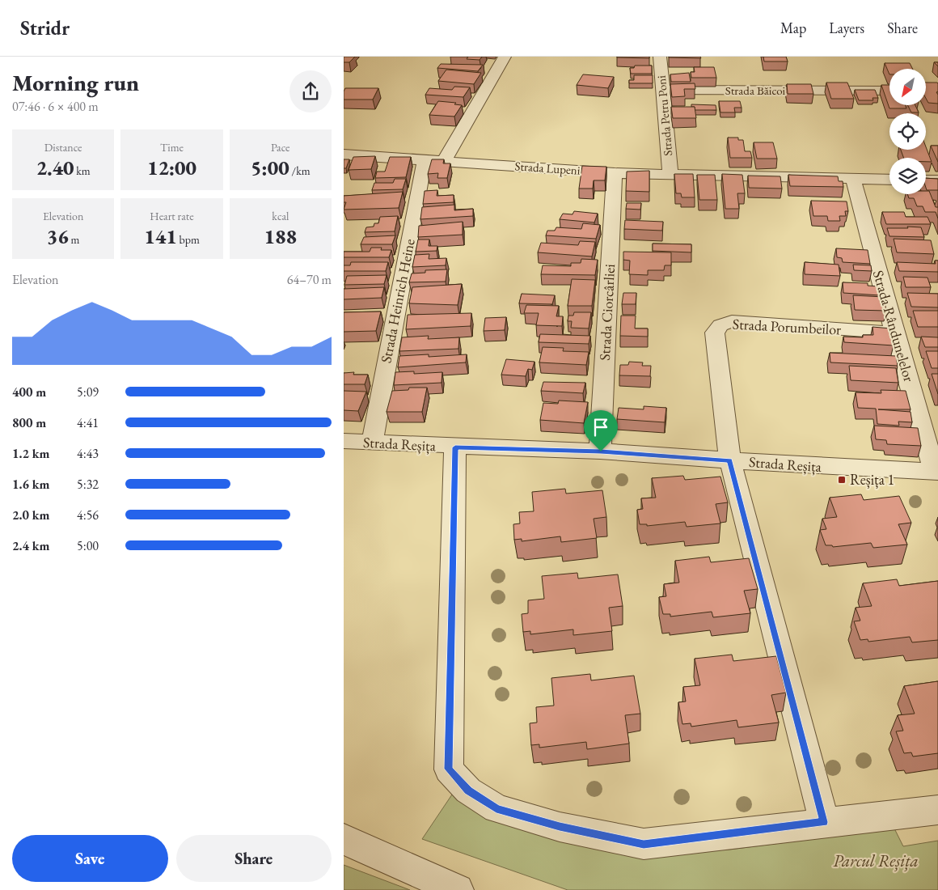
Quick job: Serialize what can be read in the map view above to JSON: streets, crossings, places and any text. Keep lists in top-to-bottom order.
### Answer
{
  "streets": {
    "street": [
      "Strada Băicoi",
      "Strada Petru Poni",
      "Strada Lupeni",
      "Strada Heinrich Heine",
      "Strada Ciorcârliei",
      "Strada Rândunelelor",
      "Strada Porumbeilor",
      "Strada Reșița"
    ]
  },
  "crossings": [
    ["Strada Băicoi", "Strada Petru Poni"],
    ["Strada Petru Poni", "Strada Lupeni"],
    ["Strada Lupeni", "Strada Heinrich Heine"],
    ["Strada Lupeni", "Strada Ciorcârliei"],
    ["Strada Lupeni", "Strada Rândunelelor"],
    ["Strada Heinrich Heine", "Strada Reșița"],
    ["Strada Ciorcârliei", "Strada Reșița"],
    ["Strada Rândunelelor", "Strada Porumbeilor"],
    ["Strada Rândunelelor", "Strada Reșița"],
    ["Strada Porumbeilor", "Strada Reșița"]
  ],
  "parks": ["Parcul Reșița"],
  "places": {
    "transit": ["Reșița 1"]
  },
  "north": "bottom left",
  "page": {
    "header": "Stridr",
    "nav": ["Map", "Layers", "Share"],
    "heading": ["Morning run", "07:46 · 6 × 400 m"],
    "stats": [
      ["Distance", "2.40 km"],
      ["Time", "12:00"],
      ["Pace", "5:00 /km"],
      ["Elevation", "36 m"],
      ["Heart rate", "141 bpm"],
      ["kcal", "188"]
    ],
    "chart": ["Elevation", "64–70 m"],
    "list": [
      {
        "name": "400 m",
        "note": "5:09"
      },
      {
        "name": "800 m",
        "note": "4:41"
      },
      {
        "name": "1.2 km",
        "note": "4:43"
      },
      {
        "name": "1.6 km",
        "note": "5:32"
      },
      {
        "name": "2.0 km",
        "note": "4:56"
      },
      {
        "name": "2.4 km",
        "note": "5:00"
      }
    ],
    "buttons": ["Save", "Share"]
  }
}
